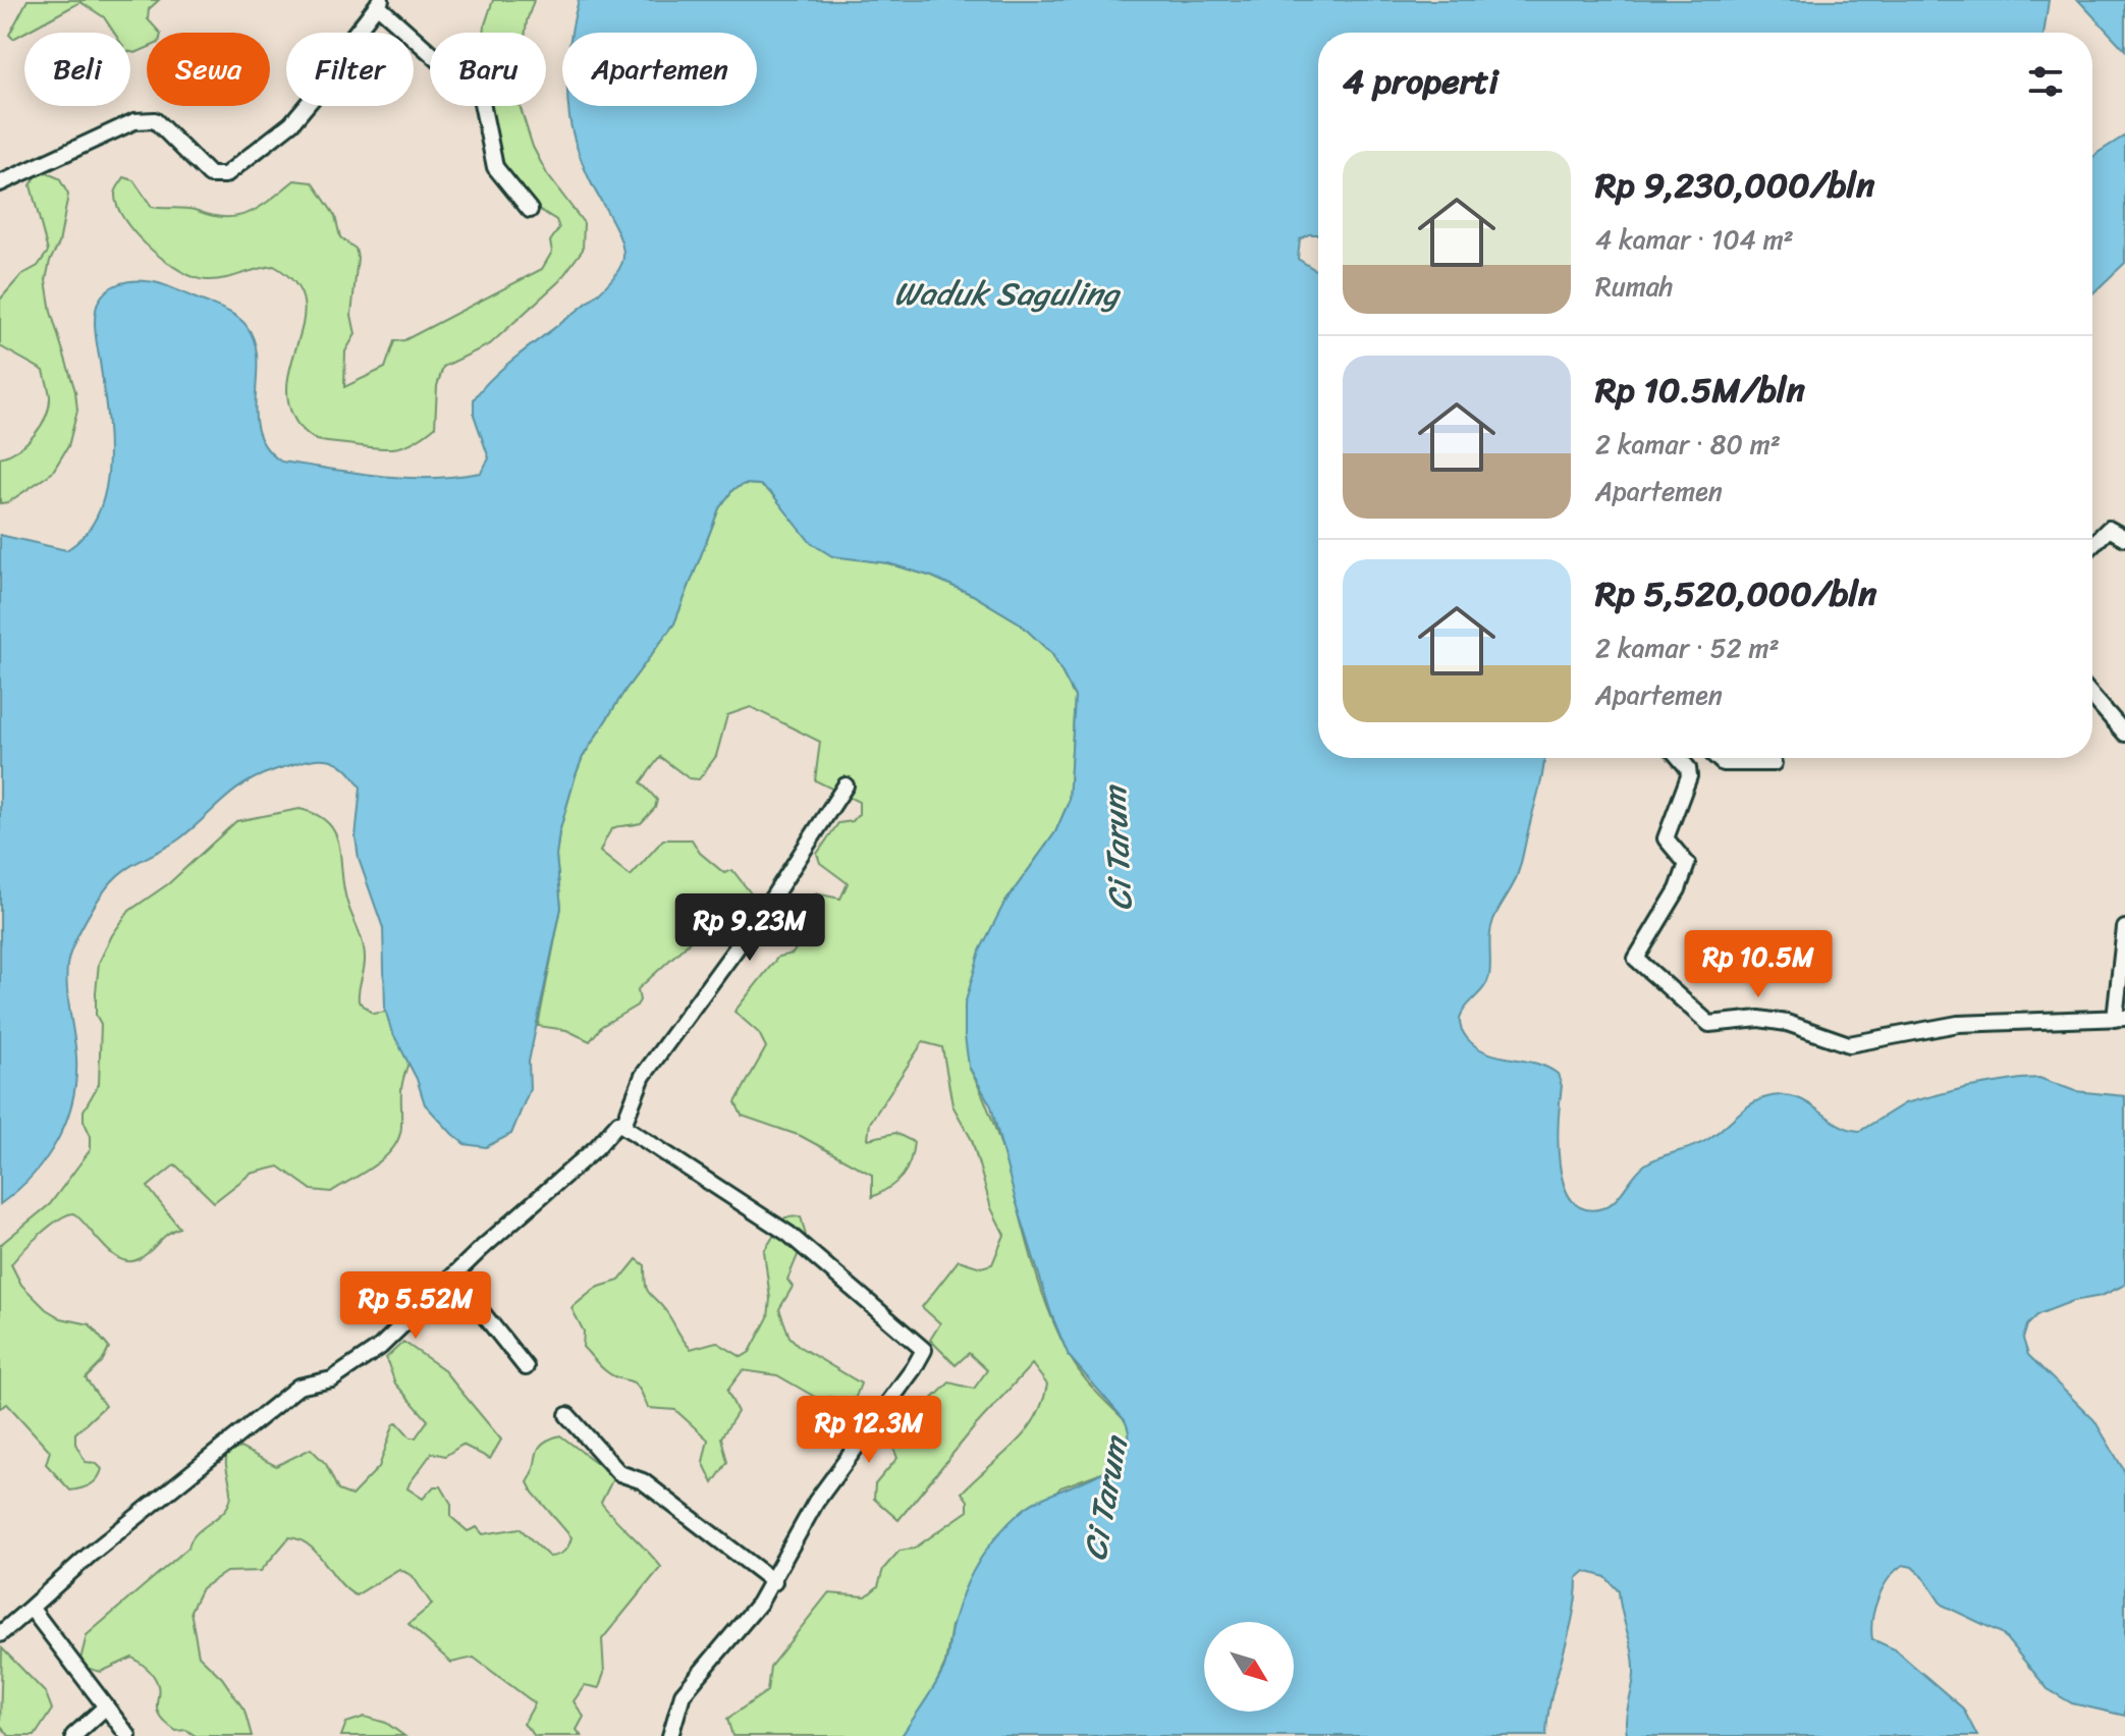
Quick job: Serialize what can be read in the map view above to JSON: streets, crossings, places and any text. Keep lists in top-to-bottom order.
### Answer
{
  "water": ["Waduk Saguling", "Ci Tarum"],
  "north": "bottom right",
  "page": {
    "chip": [
      "Beli",
      "Sewa",
      "Filter",
      "Baru",
      "Apartemen"
    ],
    "heading": "4 properti",
    "list": [
      {
        "name": "Rp 9,230,000/bln",
        "note": "4 kamar · 104 m² · Rumah"
      },
      {
        "name": "Rp 10.5M/bln",
        "note": "2 kamar · 80 m² · Apartemen"
      },
      {
        "name": "Rp 5,520,000/bln",
        "note": "2 kamar · 52 m² · Apartemen"
      }
    ],
    "price": [
      "Rp 9.23M",
      "Rp 10.5M",
      "Rp 5.52M",
      "Rp 12.3M"
    ]
  }
}
